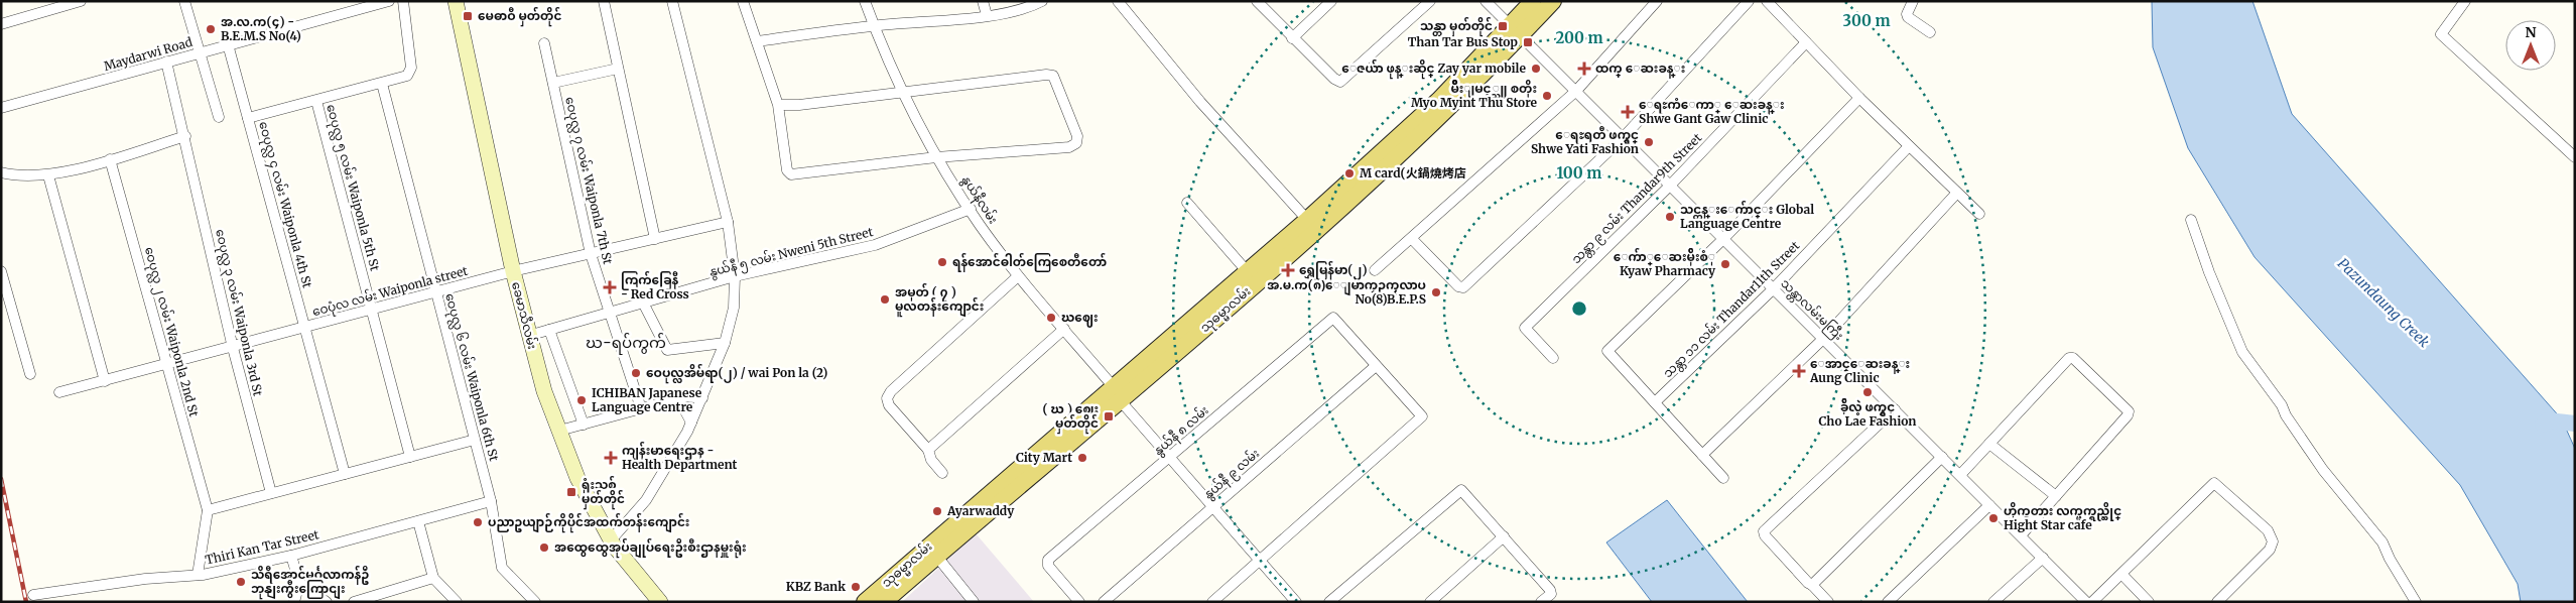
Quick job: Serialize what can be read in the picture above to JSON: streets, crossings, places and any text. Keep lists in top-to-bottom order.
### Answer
{
  "streets": {
    "main road": ["သုဓမ္မာလမ်း", "ခေမာသီလမ်း"],
    "street": [
      "Maydarwi Road",
      "ဝေပုလ္လ ၇ လမ်း Waiponla 7th St",
      "ဝေပုလ္လ ၅ လမ်း Waiponla 5th St",
      "သန္တာ ၉ လမ်း Thandar9th Street",
      "နွယ်နီလမ်း",
      "ဝေပုလ္လ ၄ လမ်း Waiponla 4th St",
      "နွယ်နီ ၅ လမ်း Nweni 5th Street",
      "ဝေပုံလ လမ်း Waiponla street",
      "သန္တာ ၁၁ လမ်း Thandar11th Street",
      "သန္တာလမ်းမကြီး",
      "ဝေပုလ္လ ၃ လမ်း Waiponla 3rd St",
      "ဝေပုလ္လ ၂ လမ်း Waiponla 2nd St",
      "ဝေပုလ္လ ၆ လမ်း Waiponla 6th St",
      "နွယ်နီ ၈ လမ်း",
      "နွယ်နီ ၉ လမ်း",
      "Thiri Kan Tar Street"
    ]
  },
  "crossings": [
    ["Maydarwi Road", "ဝေပုလ္လ ၄ လမ်း Waiponla 4th St"],
    ["Maydarwi Road", "ဝေပုလ္လ ၃ လမ်း Waiponla 3rd St"],
    ["ဝေပုလ္လ ၇ လမ်း Waiponla 7th St", "နွယ်နီ ၅ လမ်း Nweni 5th Street"],
    ["ဝေပုလ္လ ၇ လမ်း Waiponla 7th St", "ဝေပုံလ လမ်း Waiponla street"],
    ["ဝေပုလ္လ ၅ လမ်း Waiponla 5th St", "ဝေပုံလ လမ်း Waiponla street"],
    ["သန္တာ ၉ လမ်း Thandar9th Street", "သန္တာလမ်းမကြီး"],
    ["နွယ်နီလမ်း", "နွယ်နီ ၅ လမ်း Nweni 5th Street"],
    ["နွယ်နီလမ်း", "သုဓမ္မာလမ်း"],
    ["နွယ်နီလမ်း", "နွယ်နီ ၈ လမ်း"],
    ["နွယ်နီလမ်း", "နွယ်နီ ၉ လမ်း"],
    ["ဝေပုလ္လ ၄ လမ်း Waiponla 4th St", "ဝေပုံလ လမ်း Waiponla street"],
    ["နွယ်နီ ၅ လမ်း Nweni 5th Street", "ခေမာသီလမ်း"],
    ["ဝေပုံလ လမ်း Waiponla street", "ဝေပုလ္လ ၃ လမ်း Waiponla 3rd St"],
    ["ဝေပုံလ လမ်း Waiponla street", "ခေမာသီလမ်း"],
    ["ဝေပုံလ လမ်း Waiponla street", "ဝေပုလ္လ ၂ လမ်း Waiponla 2nd St"],
    ["ဝေပုံလ လမ်း Waiponla street", "ဝေပုလ္လ ၆ လမ်း Waiponla 6th St"],
    ["သုဓမ္မာလမ်း", "သန္တာလမ်းမကြီး"],
    ["သန္တာ ၁၁ လမ်း Thandar11th Street", "သန္တာလမ်းမကြီး"],
    ["ဝေပုလ္လ ၆ လမ်း Waiponla 6th St", "Thiri Kan Tar Street"],
    ["နွယ်နီ ၈ လမ်း", "နွယ်နီ ၉ လမ်း"]
  ],
  "districts": ["ဃ-ရပ်ကွက်"],
  "water": ["Pazundaung Creek"],
  "places": {
    "transit": [
      "မေဓာဝီ မှတ်တိုင်",
      "သန္တာ မှတ်တိုင်",
      "Than Tar Bus Stop",
      "( ဃ ) ဈေး မှတ်တိုင်",
      "ရုံးသစ် မှတ်တိုင်"
    ],
    "other": [
      "အ.လ.က(၄) - B.E.M.S No(4)",
      "ေဇယ်ာ ဖုန္းဆိုင္ Zay yar mobile",
      "မ်ိဳးျမင့္သူ စတိုး Myo Myint Thu Store",
      "ေရႊရတီ ဖက္ရွင္ Shwe Yati Fashion",
      "M card(火鍋燒烤店",
      "သင္တန္းေက်ာင္း Global Language Centre",
      "ရန်အောင်ဓါတ်ကြေစေတီတော်",
      "ေက်ာ္ေဆးမ်ိုးစံု Kyaw Pharmacy",
      "အ.မ.က(၈)ေျမာက္ဥကၠလာပ No(8)B.E.P.S",
      "အမှတ် ( ၇ ) မူလတန်းကျောင်း",
      "ဃဈေး",
      "ဝေပုလ္လအိမ်ရာ(၂) / wai Pon la (2)",
      "ခ်ိုလဲ့ ဖက္ရွင္ Cho Lae Fashion",
      "ICHIBAN Japanese Language Centre",
      "City Mart",
      "Ayarwaddy",
      "ဟိုက္စတား လက္ဖက္ရည္ဆိုင္ Hight Star cafe",
      "ပညာဥယျာဉ်ကိုပိုင်အထက်တန်းကျောင်း",
      "အထွေထွေအုပ်ချုပ်ရေးဦးစီးဌာနမှူးရုံး",
      "သိရီအောင်မင်္ဂလာကန်ဦ ဘုနျးကွီးကြောငျး",
      "KBZ Bank"
    ],
    "health": [
      "ထက္ ေဆးခန္း",
      "ေရႊကံေကာ္ ေဆးခန္း Shwe Gant Gaw Clinic",
      "ရွှေမြန်မာ(၂)",
      "ကြက်ခြေနီ - Red Cross",
      "ေအာင္ေဆးခန္း Aung Clinic",
      "ကျန်းမာရေးဌာန - Health Department"
    ]
  },
  "north": "top",
  "rings": ["300 m", "200 m", "100 m"]
}
